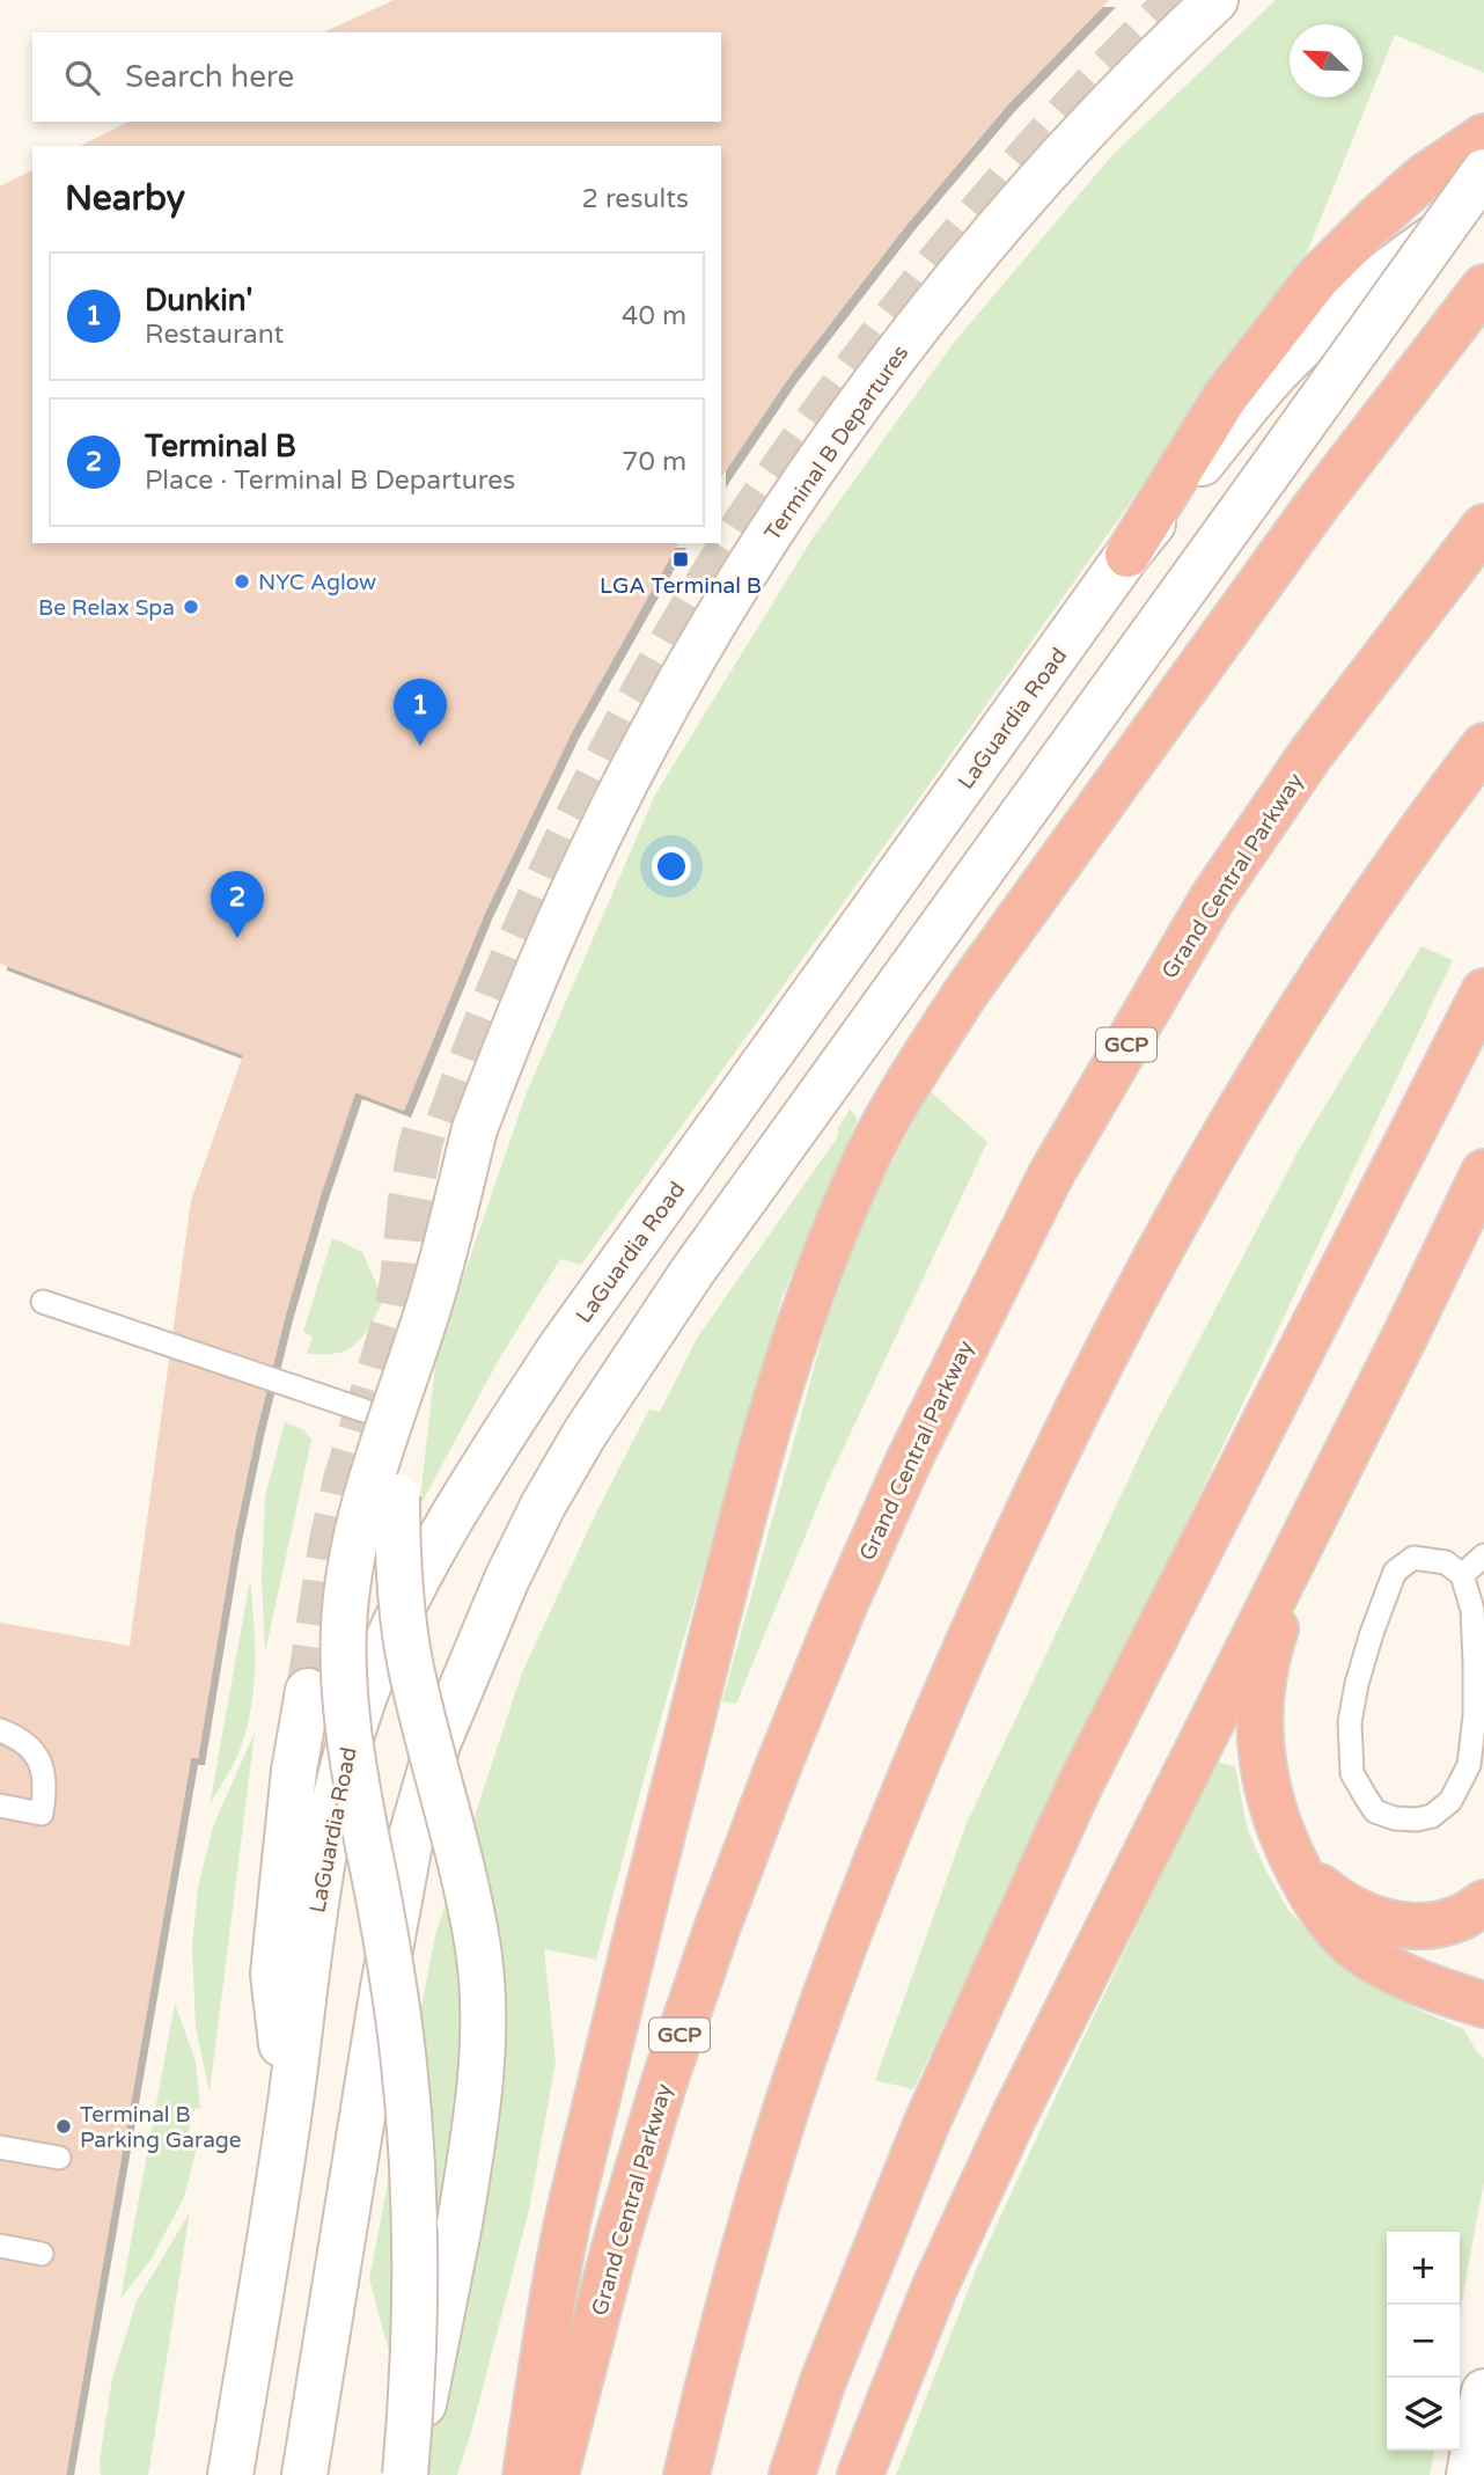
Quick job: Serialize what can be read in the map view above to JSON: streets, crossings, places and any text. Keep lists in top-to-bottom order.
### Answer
{
  "streets": {
    "highway": ["Grand Central Parkway", "GCP"],
    "street": ["Terminal B Departures", "LaGuardia Road"]
  },
  "places": {
    "transit": ["LGA Terminal B"],
    "other": ["NYC Aglow", "Be Relax Spa", "Terminal B Parking Garage"]
  },
  "north": "top left",
  "page": {
    "search": "Search here",
    "heading": ["Nearby", "2 results"],
    "list": [
      {
        "mark": "1",
        "name": "Dunkin'",
        "note": "Restaurant",
        "value": "40 m"
      },
      {
        "mark": "2",
        "name": "Terminal B",
        "note": "Place · Terminal B Departures",
        "value": "70 m"
      }
    ],
    "pins": ["1", "2"],
    "map_buttons": ["+", "−"]
  }
}
